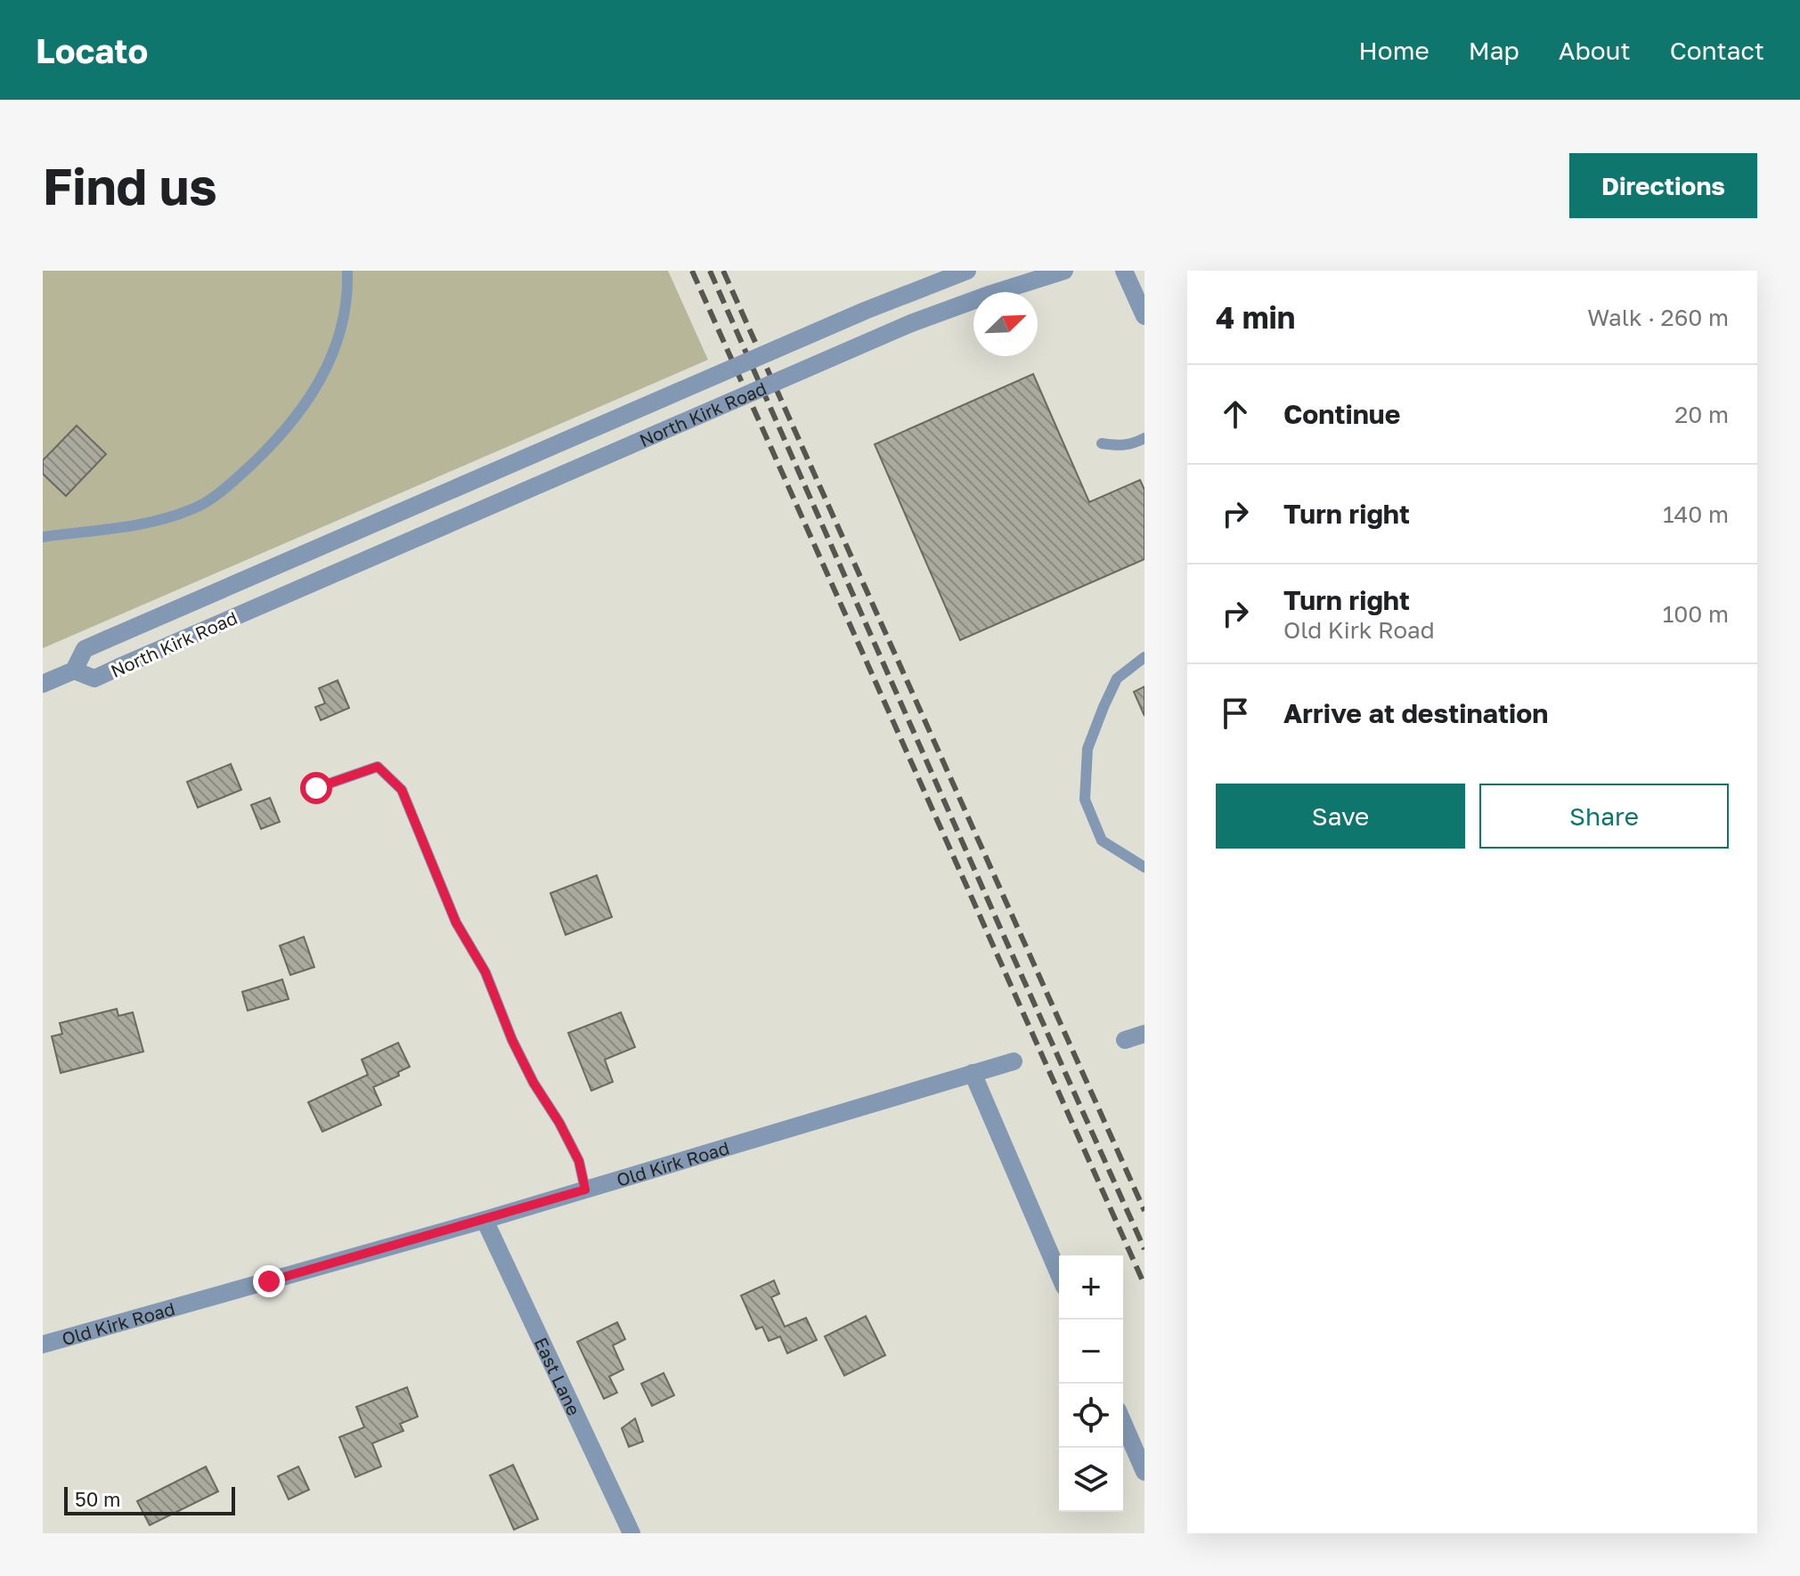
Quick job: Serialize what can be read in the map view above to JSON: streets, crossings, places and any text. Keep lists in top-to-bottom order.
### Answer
{
  "streets": {
    "street": ["North Kirk Road", "Old Kirk Road", "East Lane"]
  },
  "crossings": [
    ["Old Kirk Road", "East Lane"]
  ],
  "scale_bar": "50 m",
  "north": "top right",
  "page": {
    "header": "Locato",
    "nav": [
      "Home",
      "Map",
      "About",
      "Contact"
    ],
    "buttons": [
      "Directions",
      ["Save", "Share"]
    ],
    "title": "Find us",
    "heading": ["4 min", "Walk · 260 m"],
    "list": [
      ["Continue", "20 m"],
      ["Turn right", "140 m"],
      ["Turn right", "Old Kirk Road", "100 m"],
      "Arrive at destination"
    ],
    "map_buttons": ["+", "−"],
    "scale": "50 m"
  }
}
